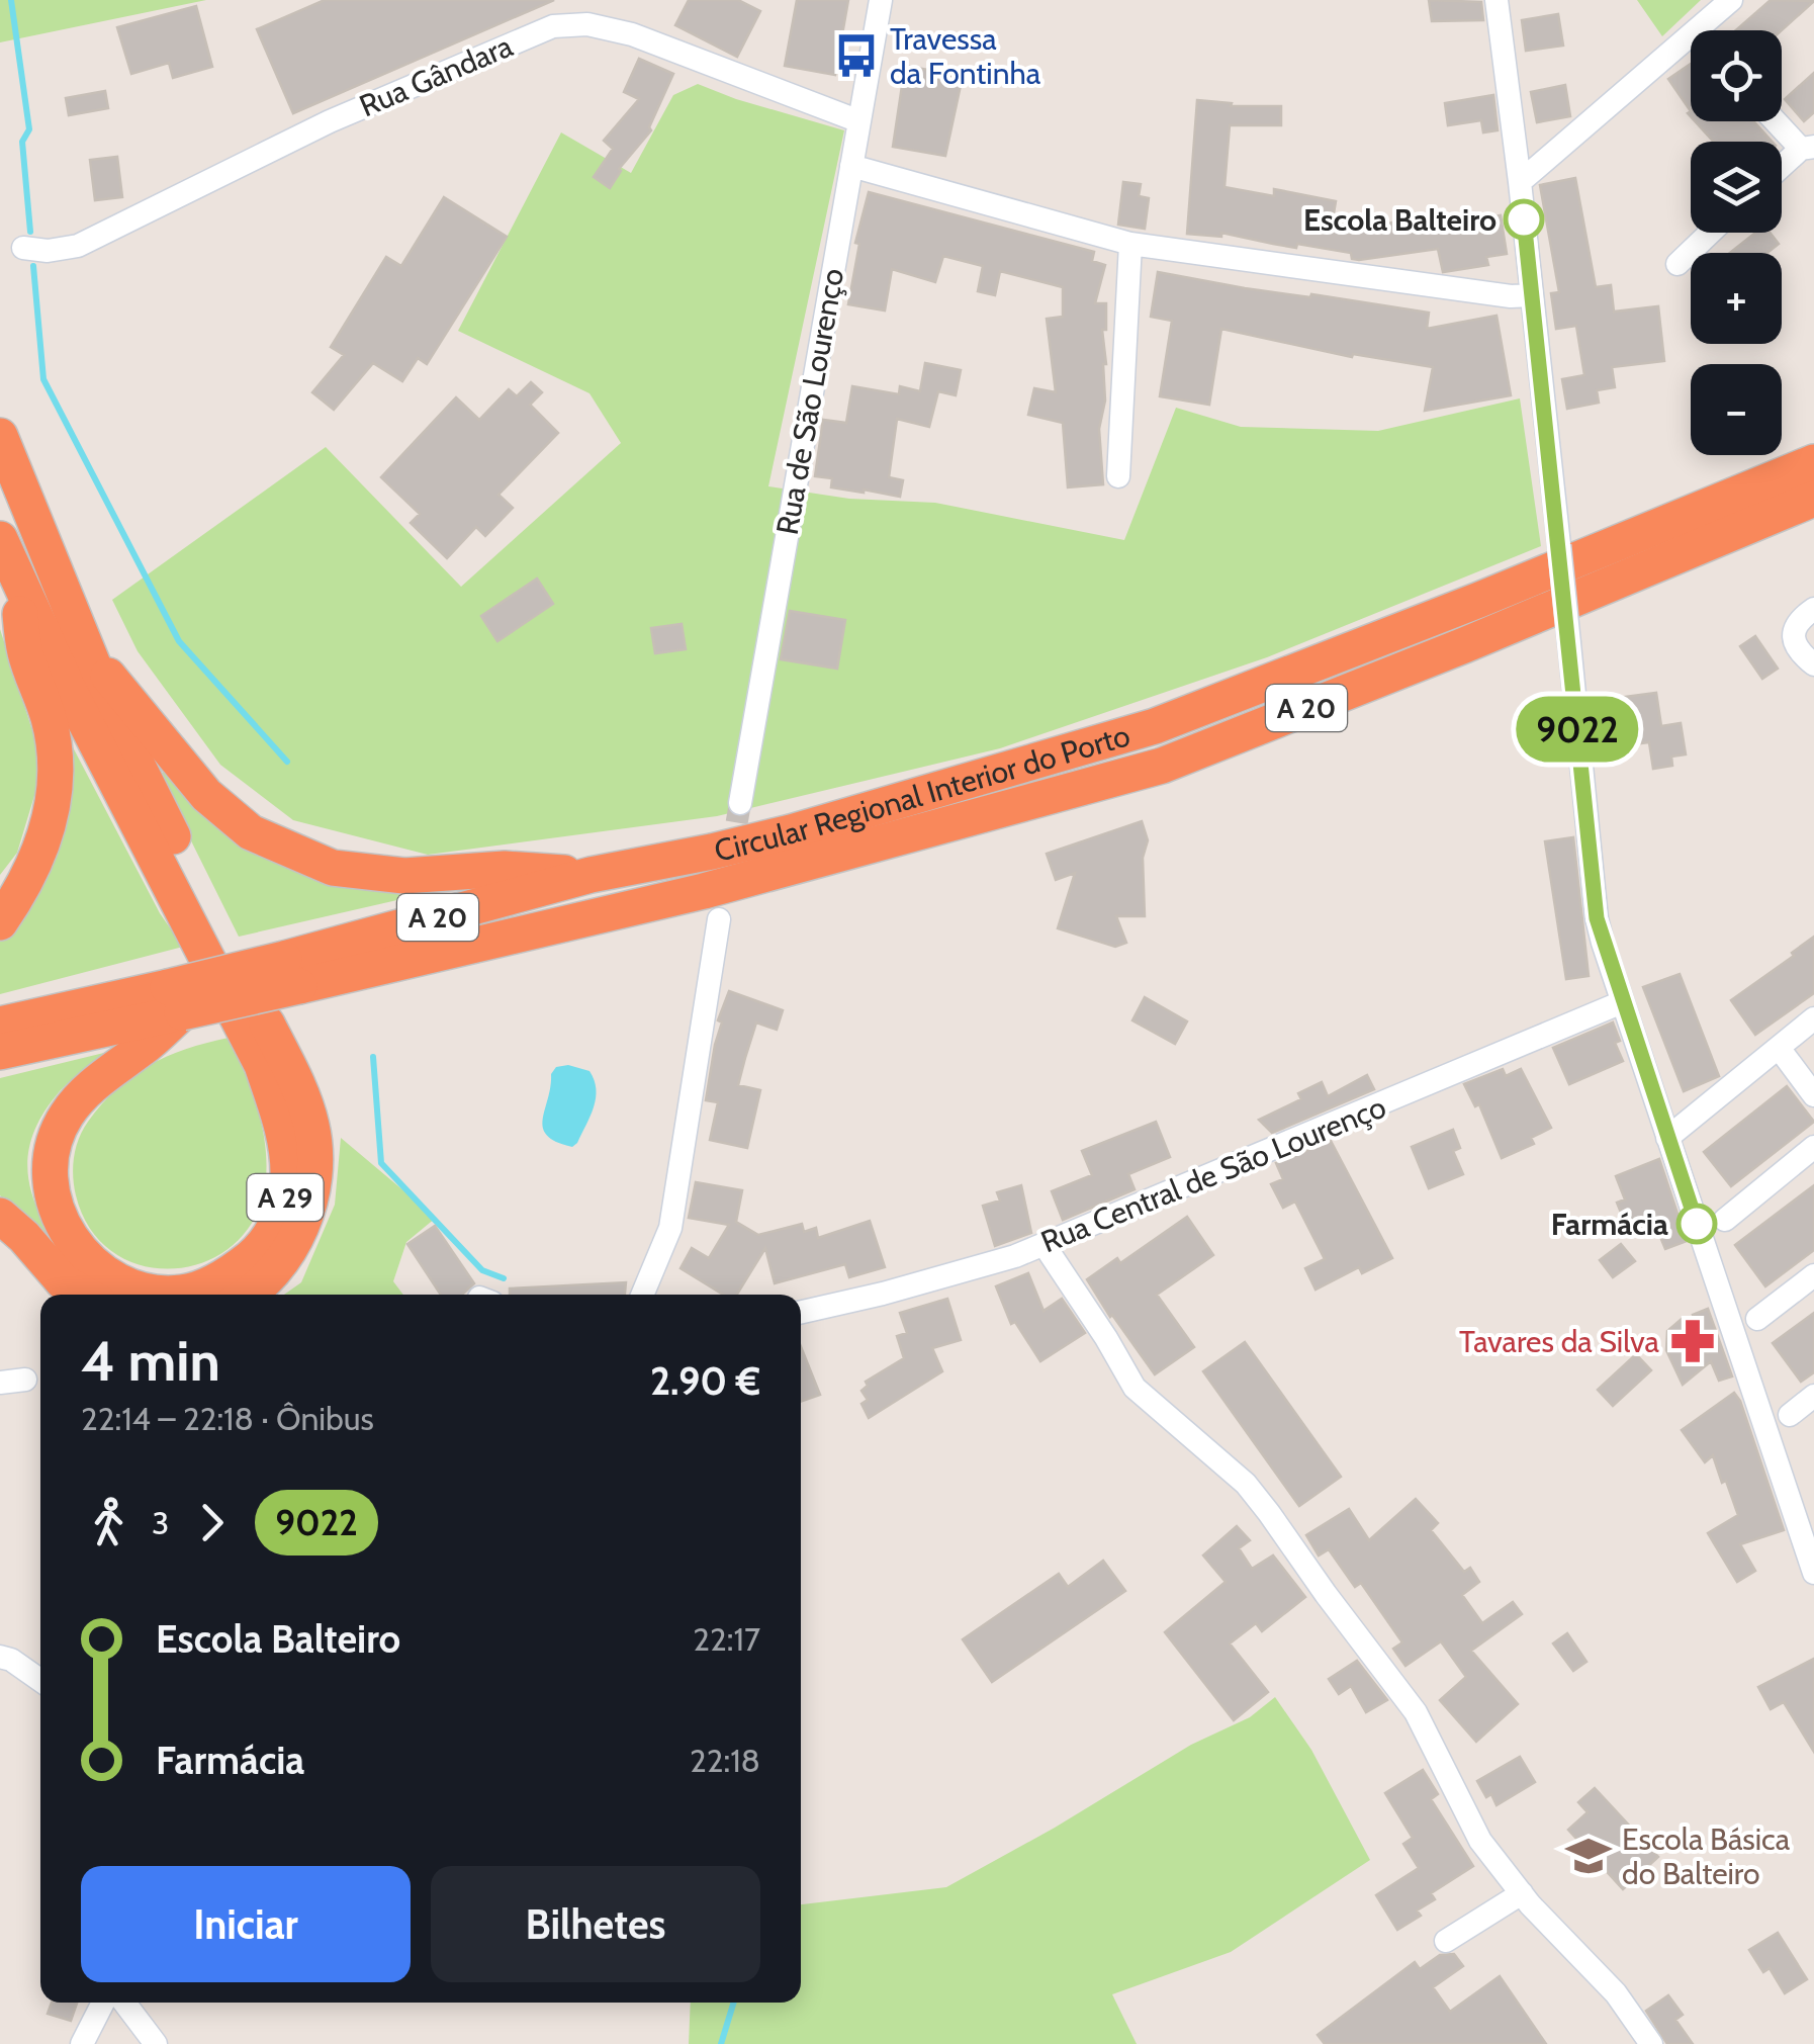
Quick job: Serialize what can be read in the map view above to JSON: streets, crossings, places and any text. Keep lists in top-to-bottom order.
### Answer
{
  "streets": {
    "highway": ["A 20", "Circular Regional Interior do Porto", "A 29"],
    "street": ["Rua Gândara", "Rua de São Lourenço", "Rua Central de São Lourenço"]
  },
  "crossings": [
    ["Rua Gândara", "Rua de São Lourenço"],
    ["Circular Regional Interior do Porto", "A 29"]
  ],
  "places": {
    "bus stop": ["Travessa da Fontinha"],
    "other": ["Escola Balteiro", "Farmácia"],
    "pharmacy": ["Tavares da Silva"],
    "school or university": ["Escola Básica do Balteiro"]
  },
  "lines": ["bus line 9022"],
  "page": {
    "on_map": "9022",
    "map_buttons": ["+", "−"],
    "heading": ["4 min", "22:14 – 22:18 · Ônibus", "2.90 €"],
    "legs": ["3", "9022"],
    "list": [
      {
        "name": "Escola Balteiro",
        "value": "22:17"
      },
      {
        "name": "Farmácia",
        "value": "22:18"
      }
    ],
    "buttons": ["Iniciar", "Bilhetes"]
  }
}
